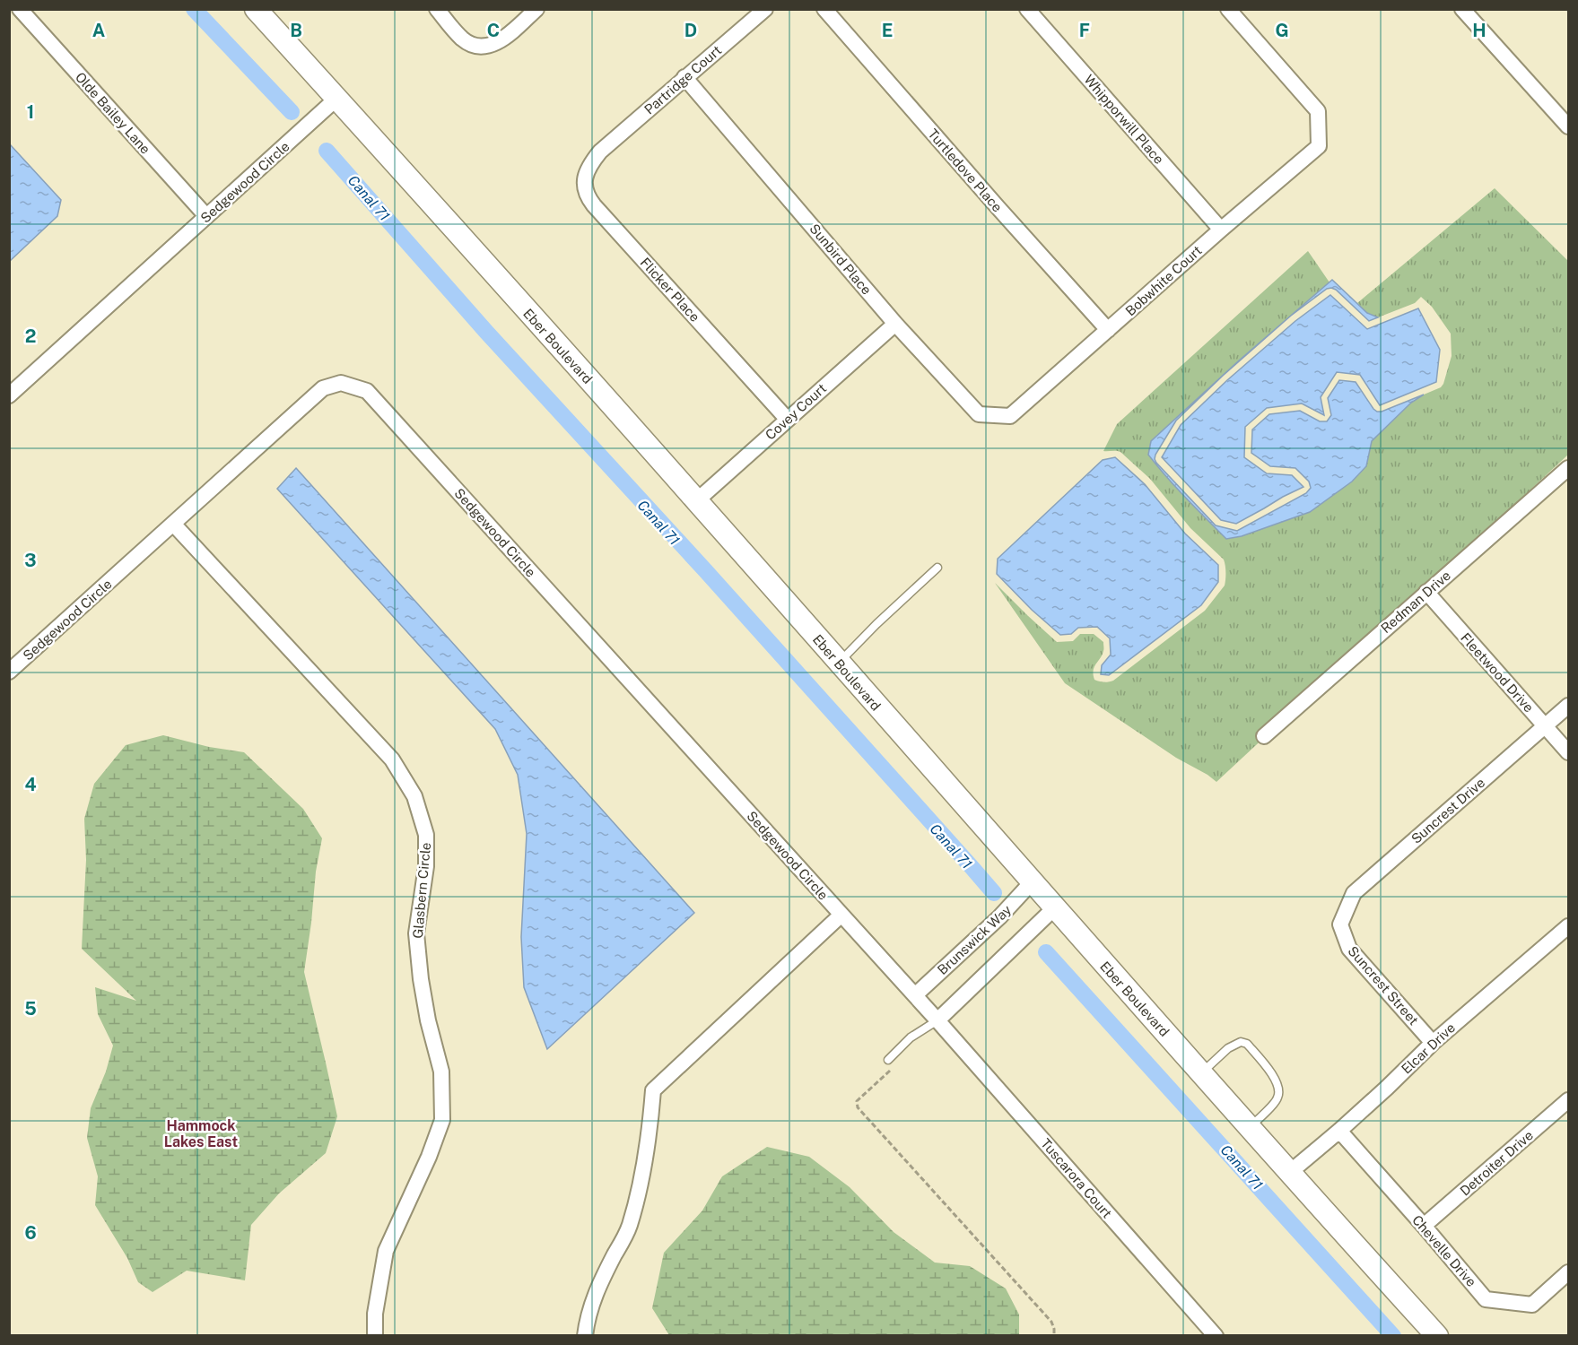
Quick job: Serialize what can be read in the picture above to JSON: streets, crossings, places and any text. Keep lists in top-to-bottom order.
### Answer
{
  "streets": {
    "street": [
      "Partridge Court",
      "Olde Bailey Lane",
      "Whipporwill Place",
      "Turtledove Place",
      "Sedgewood Circle",
      "Sunbird Place",
      "Bobwhite Court",
      "Flicker Place",
      "Eber Boulevard",
      "Covey Court",
      "Redman Drive",
      "Fleetwood Drive",
      "Suncrest Drive",
      "Glasbern Circle",
      "Brunswick Way",
      "Suncrest Street",
      "Elcar Drive",
      "Detroiter Drive",
      "Tuscarora Court",
      "Chevelle Drive"
    ]
  },
  "crossings": [
    ["Partridge Court", "Sunbird Place"],
    ["Partridge Court", "Flicker Place"],
    ["Olde Bailey Lane", "Sedgewood Circle"],
    ["Whipporwill Place", "Bobwhite Court"],
    ["Turtledove Place", "Bobwhite Court"],
    ["Sedgewood Circle", "Eber Boulevard"],
    ["Sedgewood Circle", "Glasbern Circle"],
    ["Sedgewood Circle", "Brunswick Way"],
    ["Sedgewood Circle", "Tuscarora Court"],
    ["Sunbird Place", "Bobwhite Court"],
    ["Sunbird Place", "Covey Court"],
    ["Flicker Place", "Covey Court"],
    ["Eber Boulevard", "Covey Court"],
    ["Eber Boulevard", "Brunswick Way"],
    ["Eber Boulevard", "Elcar Drive"],
    ["Redman Drive", "Fleetwood Drive"],
    ["Fleetwood Drive", "Suncrest Drive"],
    ["Suncrest Drive", "Suncrest Street"],
    ["Suncrest Street", "Elcar Drive"],
    ["Elcar Drive", "Chevelle Drive"],
    ["Detroiter Drive", "Chevelle Drive"]
  ],
  "districts": ["Hammock Lakes East"],
  "water": ["Canal 71"],
  "grid": {
    "columns": [
      "A",
      "B",
      "C",
      "D",
      "E",
      "F",
      "G",
      "H"
    ],
    "rows": [
      "1",
      "2",
      "3",
      "4",
      "5",
      "6"
    ]
  }
}
